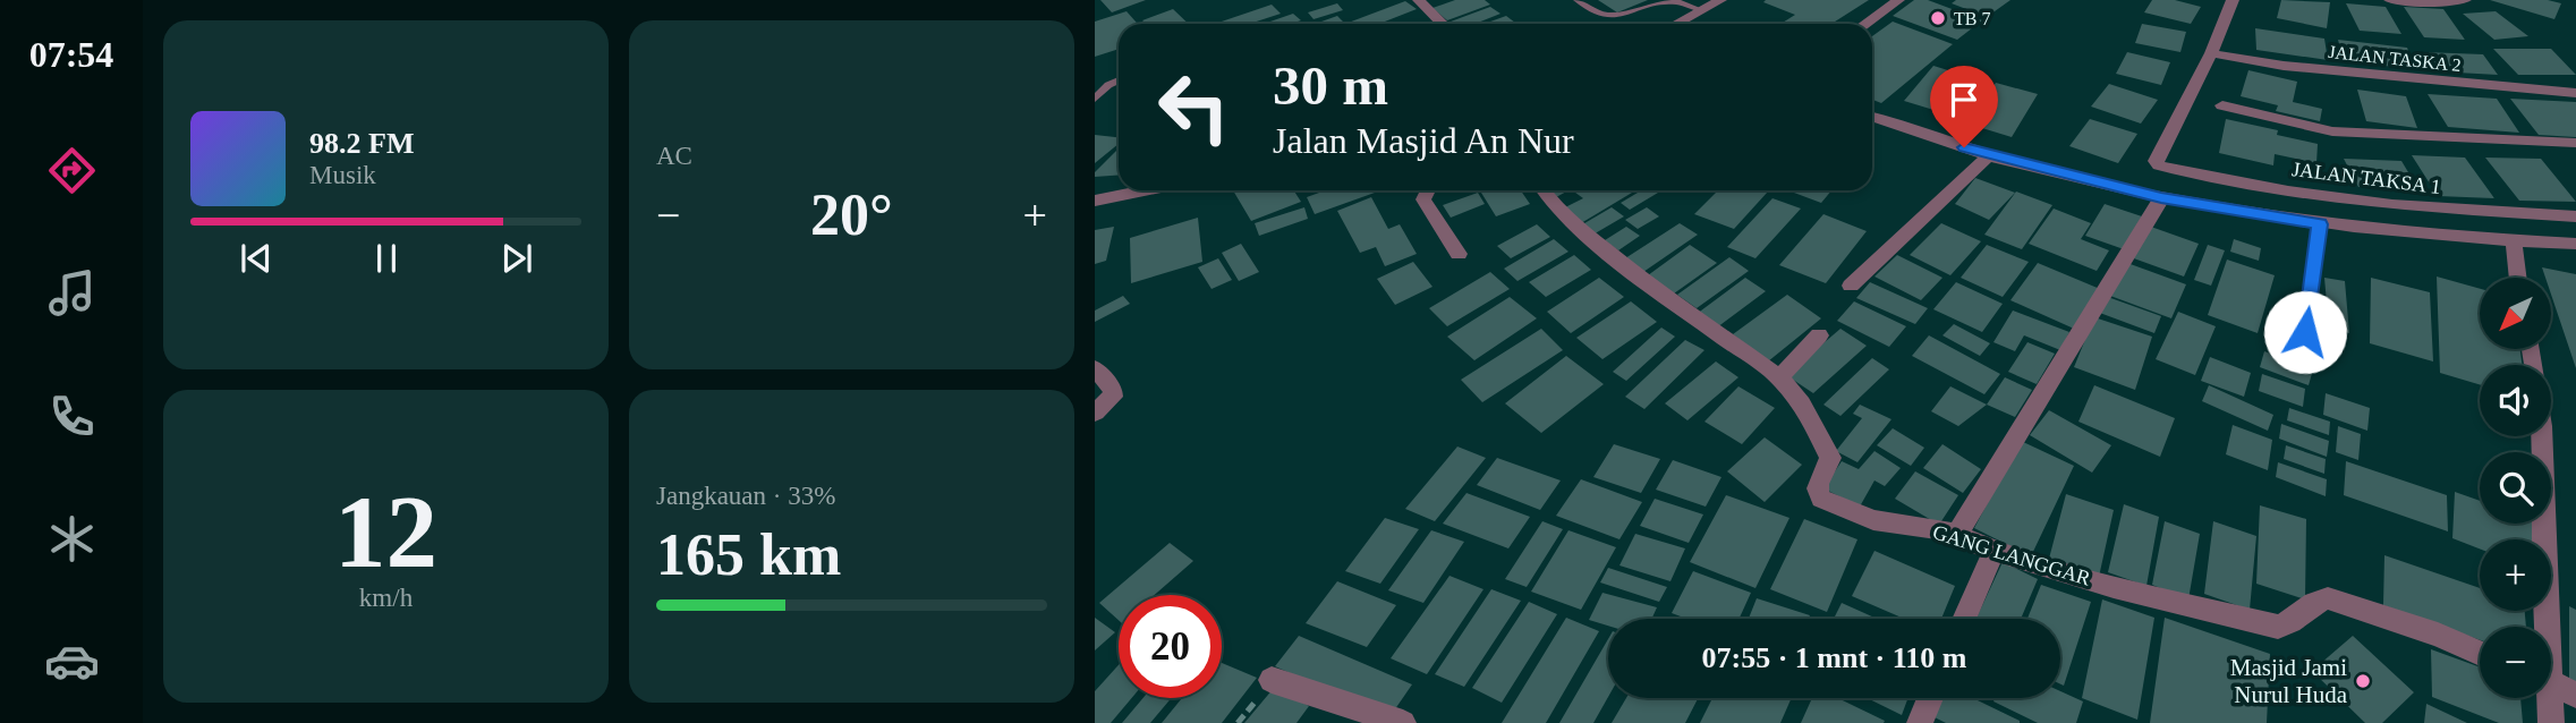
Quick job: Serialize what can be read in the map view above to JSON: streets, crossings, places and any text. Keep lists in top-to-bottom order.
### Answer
{
  "streets": {
    "street": ["JALAN TASKA 2", "JALAN TAKSA 1", "GANG LANGGAR"]
  },
  "crossings": [
    ["JALAN TASKA 2", "JALAN TAKSA 1"]
  ],
  "places": ["TB 7", "Masjid Jami Nurul Huda"],
  "north": "bottom left",
  "page": {
    "tabs": "07:54",
    "tile": [
      "AC",
      ["12", "km/h"],
      ["Jangkauan · 33%", "165 km"]
    ],
    "turn": ["30 m", "Jalan Masjid An Nur"],
    "song": ["98.2 FM", "Musik"],
    "heat": ["−", "20°", "+"],
    "map_buttons": ["+", "−"],
    "limit": "20",
    "trip": "07:55 · 1 mnt · 110 m"
  }
}
